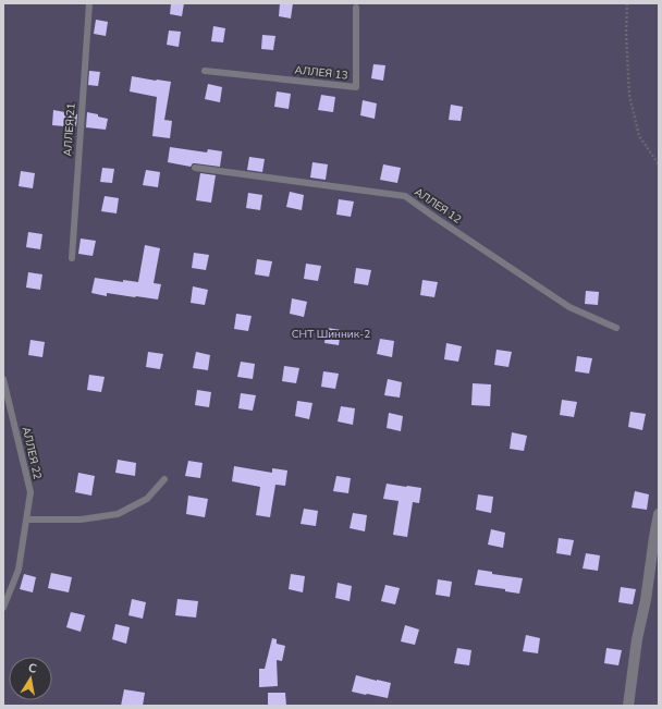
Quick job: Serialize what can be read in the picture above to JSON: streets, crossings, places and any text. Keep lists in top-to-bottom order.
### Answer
{
  "streets": {
    "lane": [
      "АЛЛЕЯ 13",
      "АЛЛЕЯ 21",
      "АЛЛЕЯ 12",
      "АЛЛЕЯ 22"
    ]
  },
  "parks": ["СНТ Шинник-2"],
  "north": "top"
}
